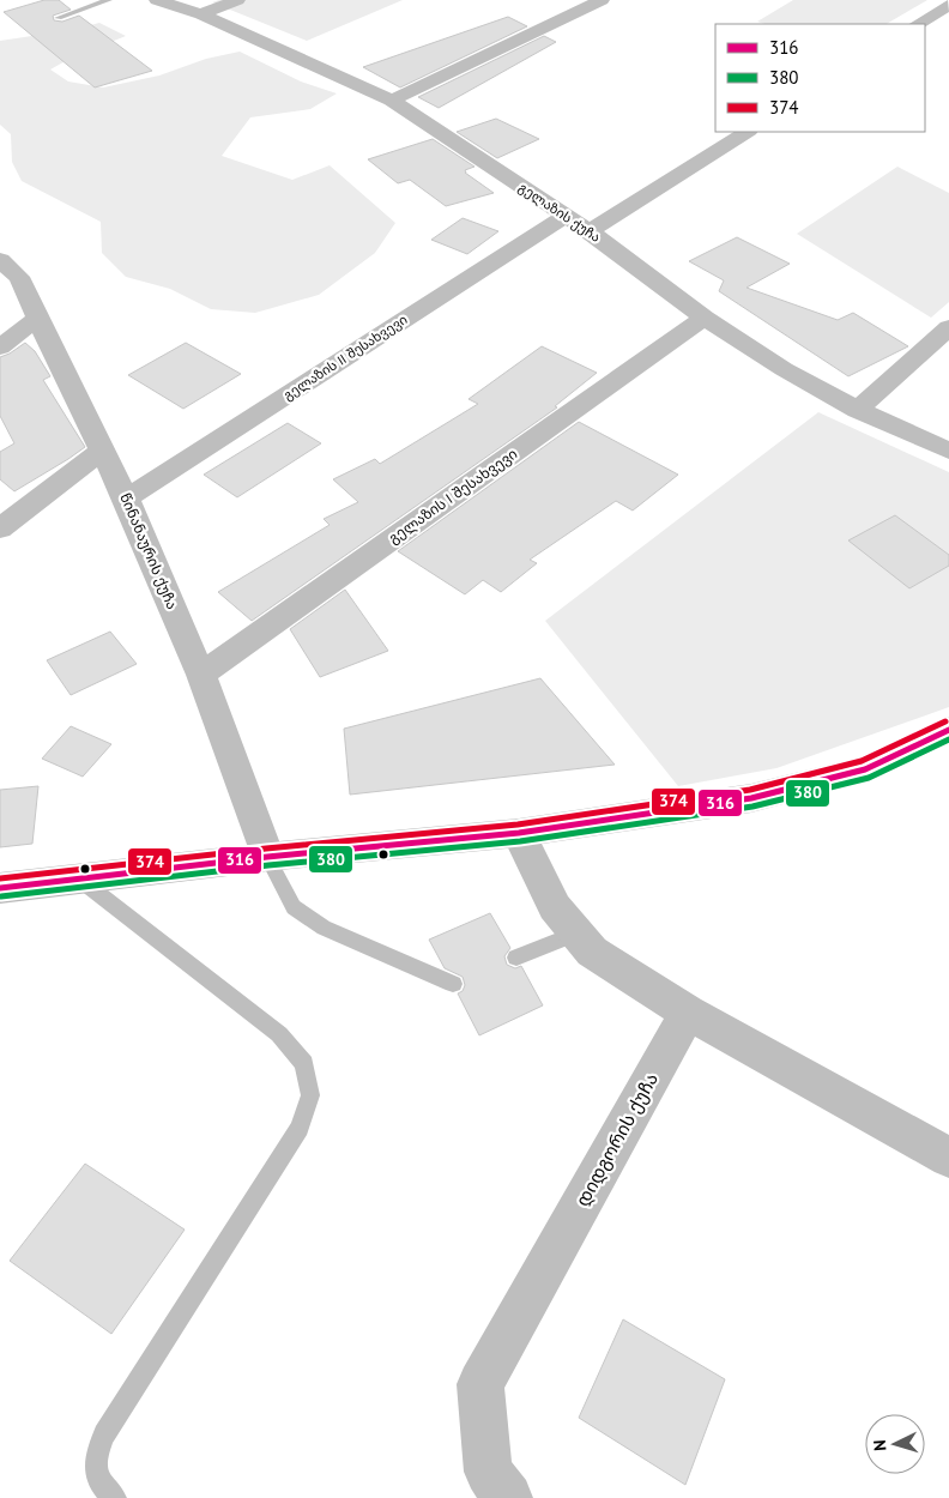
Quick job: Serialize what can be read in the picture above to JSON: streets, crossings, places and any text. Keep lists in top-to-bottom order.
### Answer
{
  "streets": {
    "street": [
      "გელაზის ქუჩა",
      "გელაზის II შესახვევი",
      "გელაზის I შესახვევი",
      "წინანაურის ქუჩა",
      "დიდგორის ქუჩა"
    ]
  },
  "crossings": [
    ["გელაზის ქუჩა", "გელაზის II შესახვევი"],
    ["გელაზის ქუჩა", "გელაზის I შესახვევი"],
    ["გელაზის II შესახვევი", "წინანაურის ქუჩა"],
    ["გელაზის I შესახვევი", "წინანაურის ქუჩა"]
  ],
  "lines": ["transit line 374", "transit line 316", "transit line 380"],
  "legend": ["316", "380", "374"],
  "north": "left"
}
